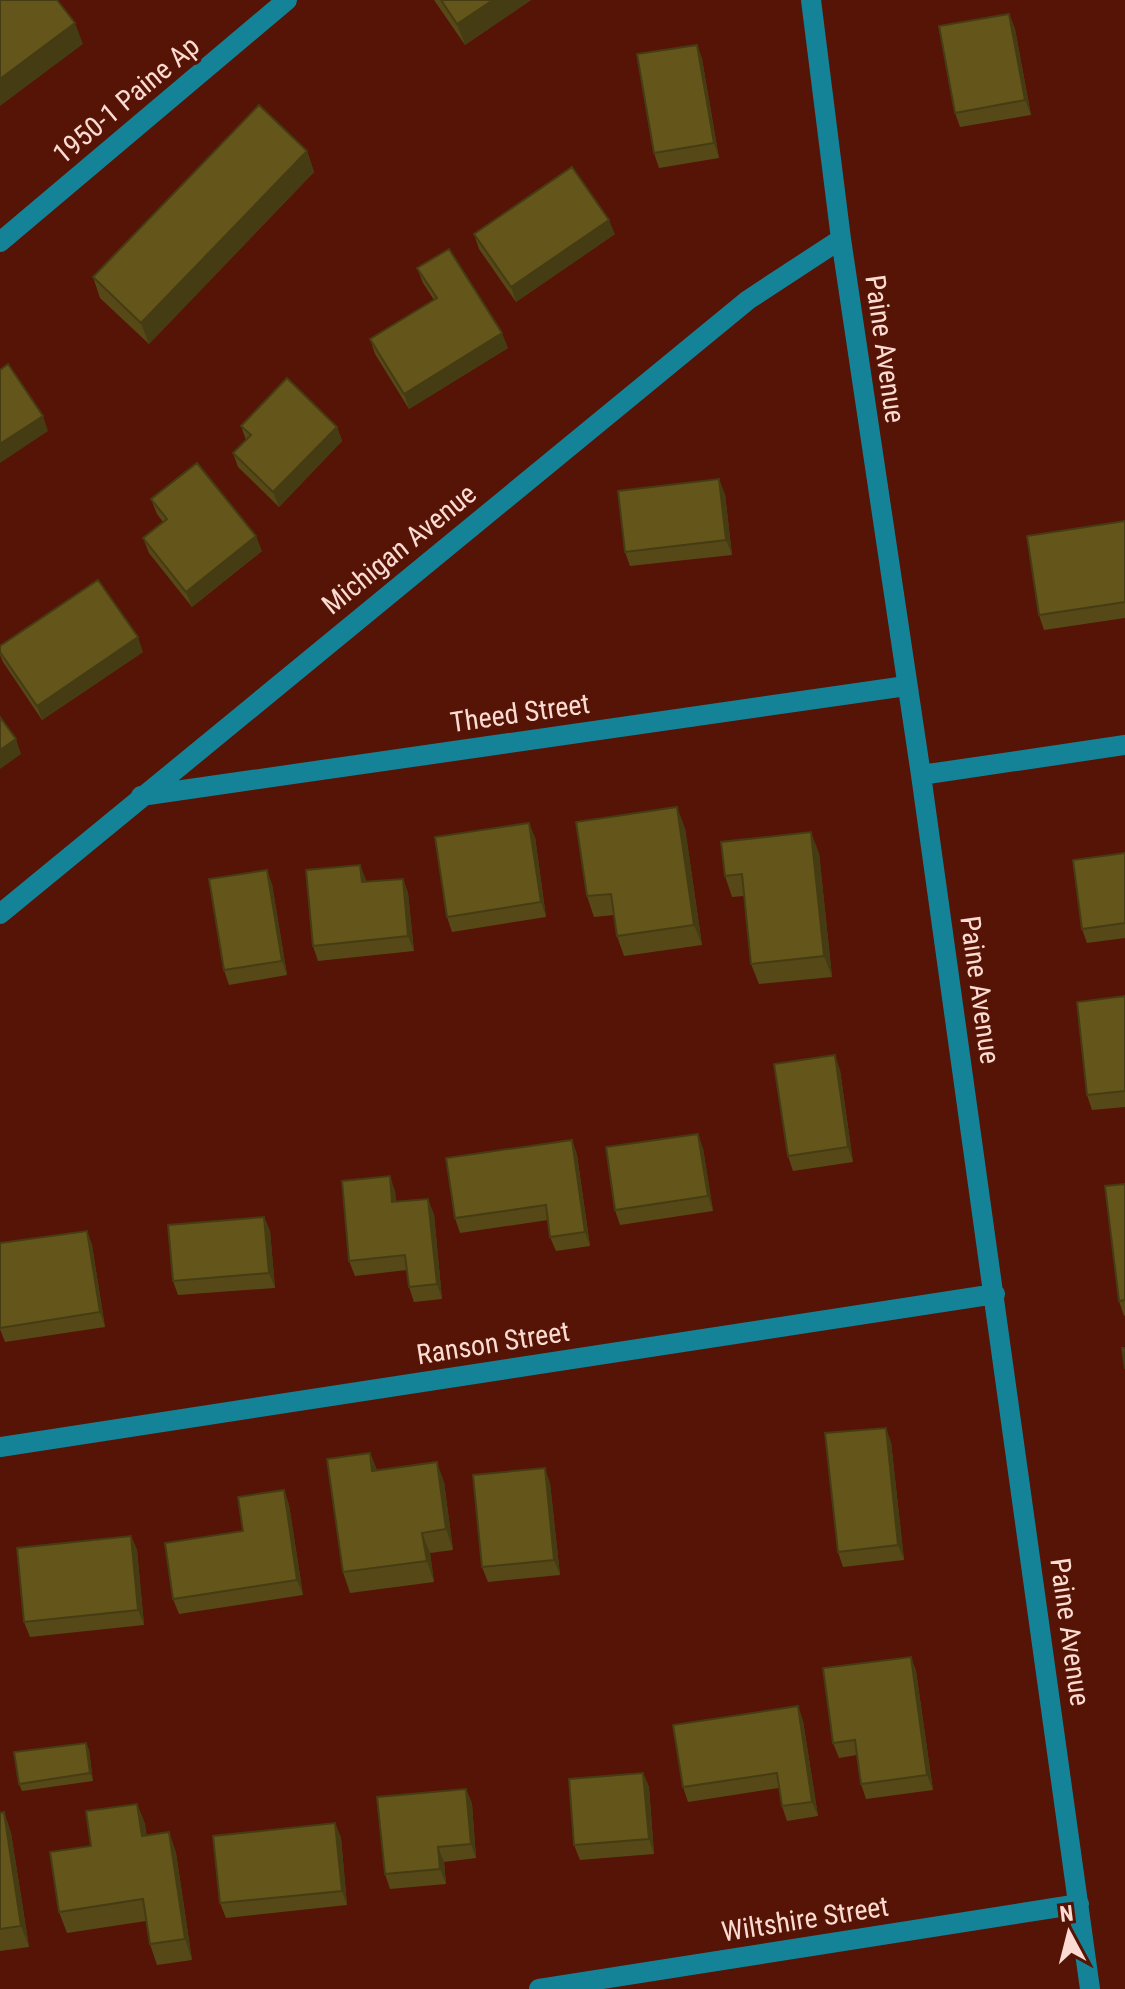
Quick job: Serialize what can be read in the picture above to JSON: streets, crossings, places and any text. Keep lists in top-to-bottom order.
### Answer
{
  "streets": {
    "street": [
      "1950-1 Paine Ap",
      "Paine Avenue",
      "Michigan Avenue",
      "Theed Street",
      "Ranson Street",
      "Wiltshire Street"
    ]
  },
  "crossings": [
    ["Paine Avenue", "Michigan Avenue"],
    ["Paine Avenue", "Theed Street"],
    ["Paine Avenue", "Ranson Street"],
    ["Paine Avenue", "Wiltshire Street"],
    ["Michigan Avenue", "Theed Street"]
  ],
  "north": "top"
}
